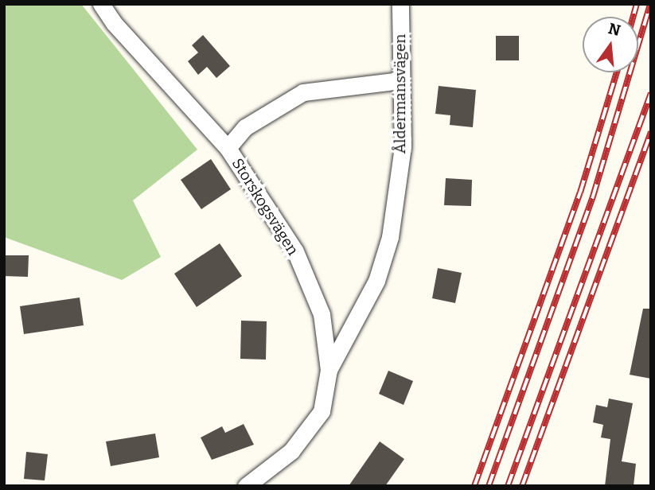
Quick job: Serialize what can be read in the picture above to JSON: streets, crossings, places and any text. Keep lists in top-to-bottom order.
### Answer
{
  "streets": {
    "street": ["Åldermansvägen", "Storskogsvägen"]
  },
  "crossings": [
    ["Åldermansvägen", "Storskogsvägen"]
  ],
  "north": "top"
}
